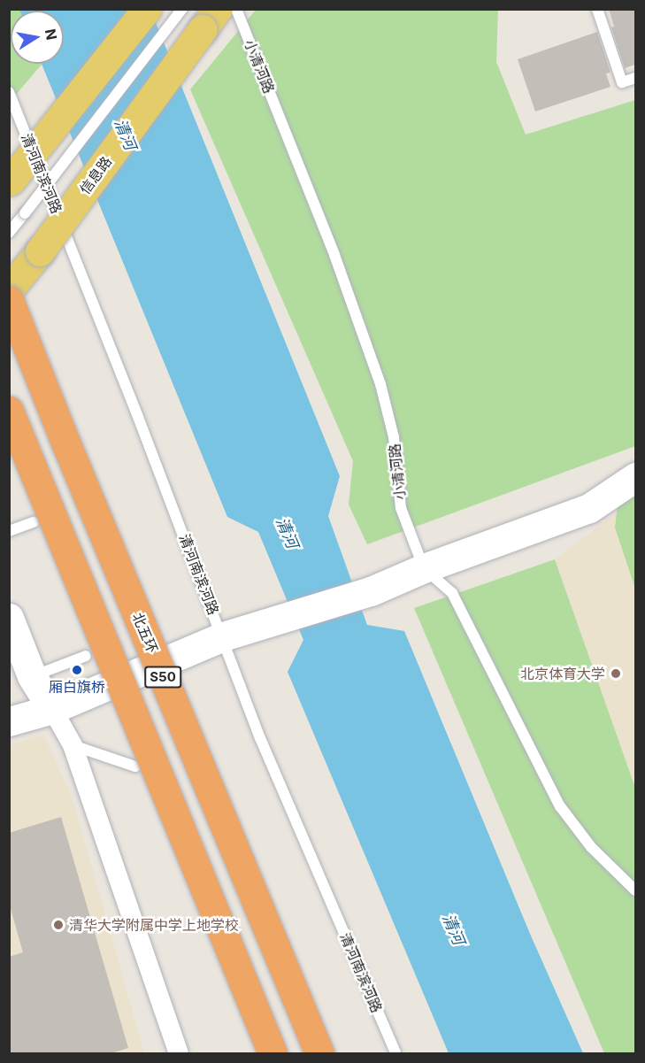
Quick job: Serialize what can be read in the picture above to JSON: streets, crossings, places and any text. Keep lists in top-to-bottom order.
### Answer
{
  "streets": {
    "highway": ["北五环", "S50"],
    "main road": ["信息路"],
    "lane": ["小清河路", "清河南滨河路"]
  },
  "water": ["清河"],
  "places": ["厢白旗桥", "北京体育大学", "清华大学附属中学上地学校"],
  "north": "right"
}
